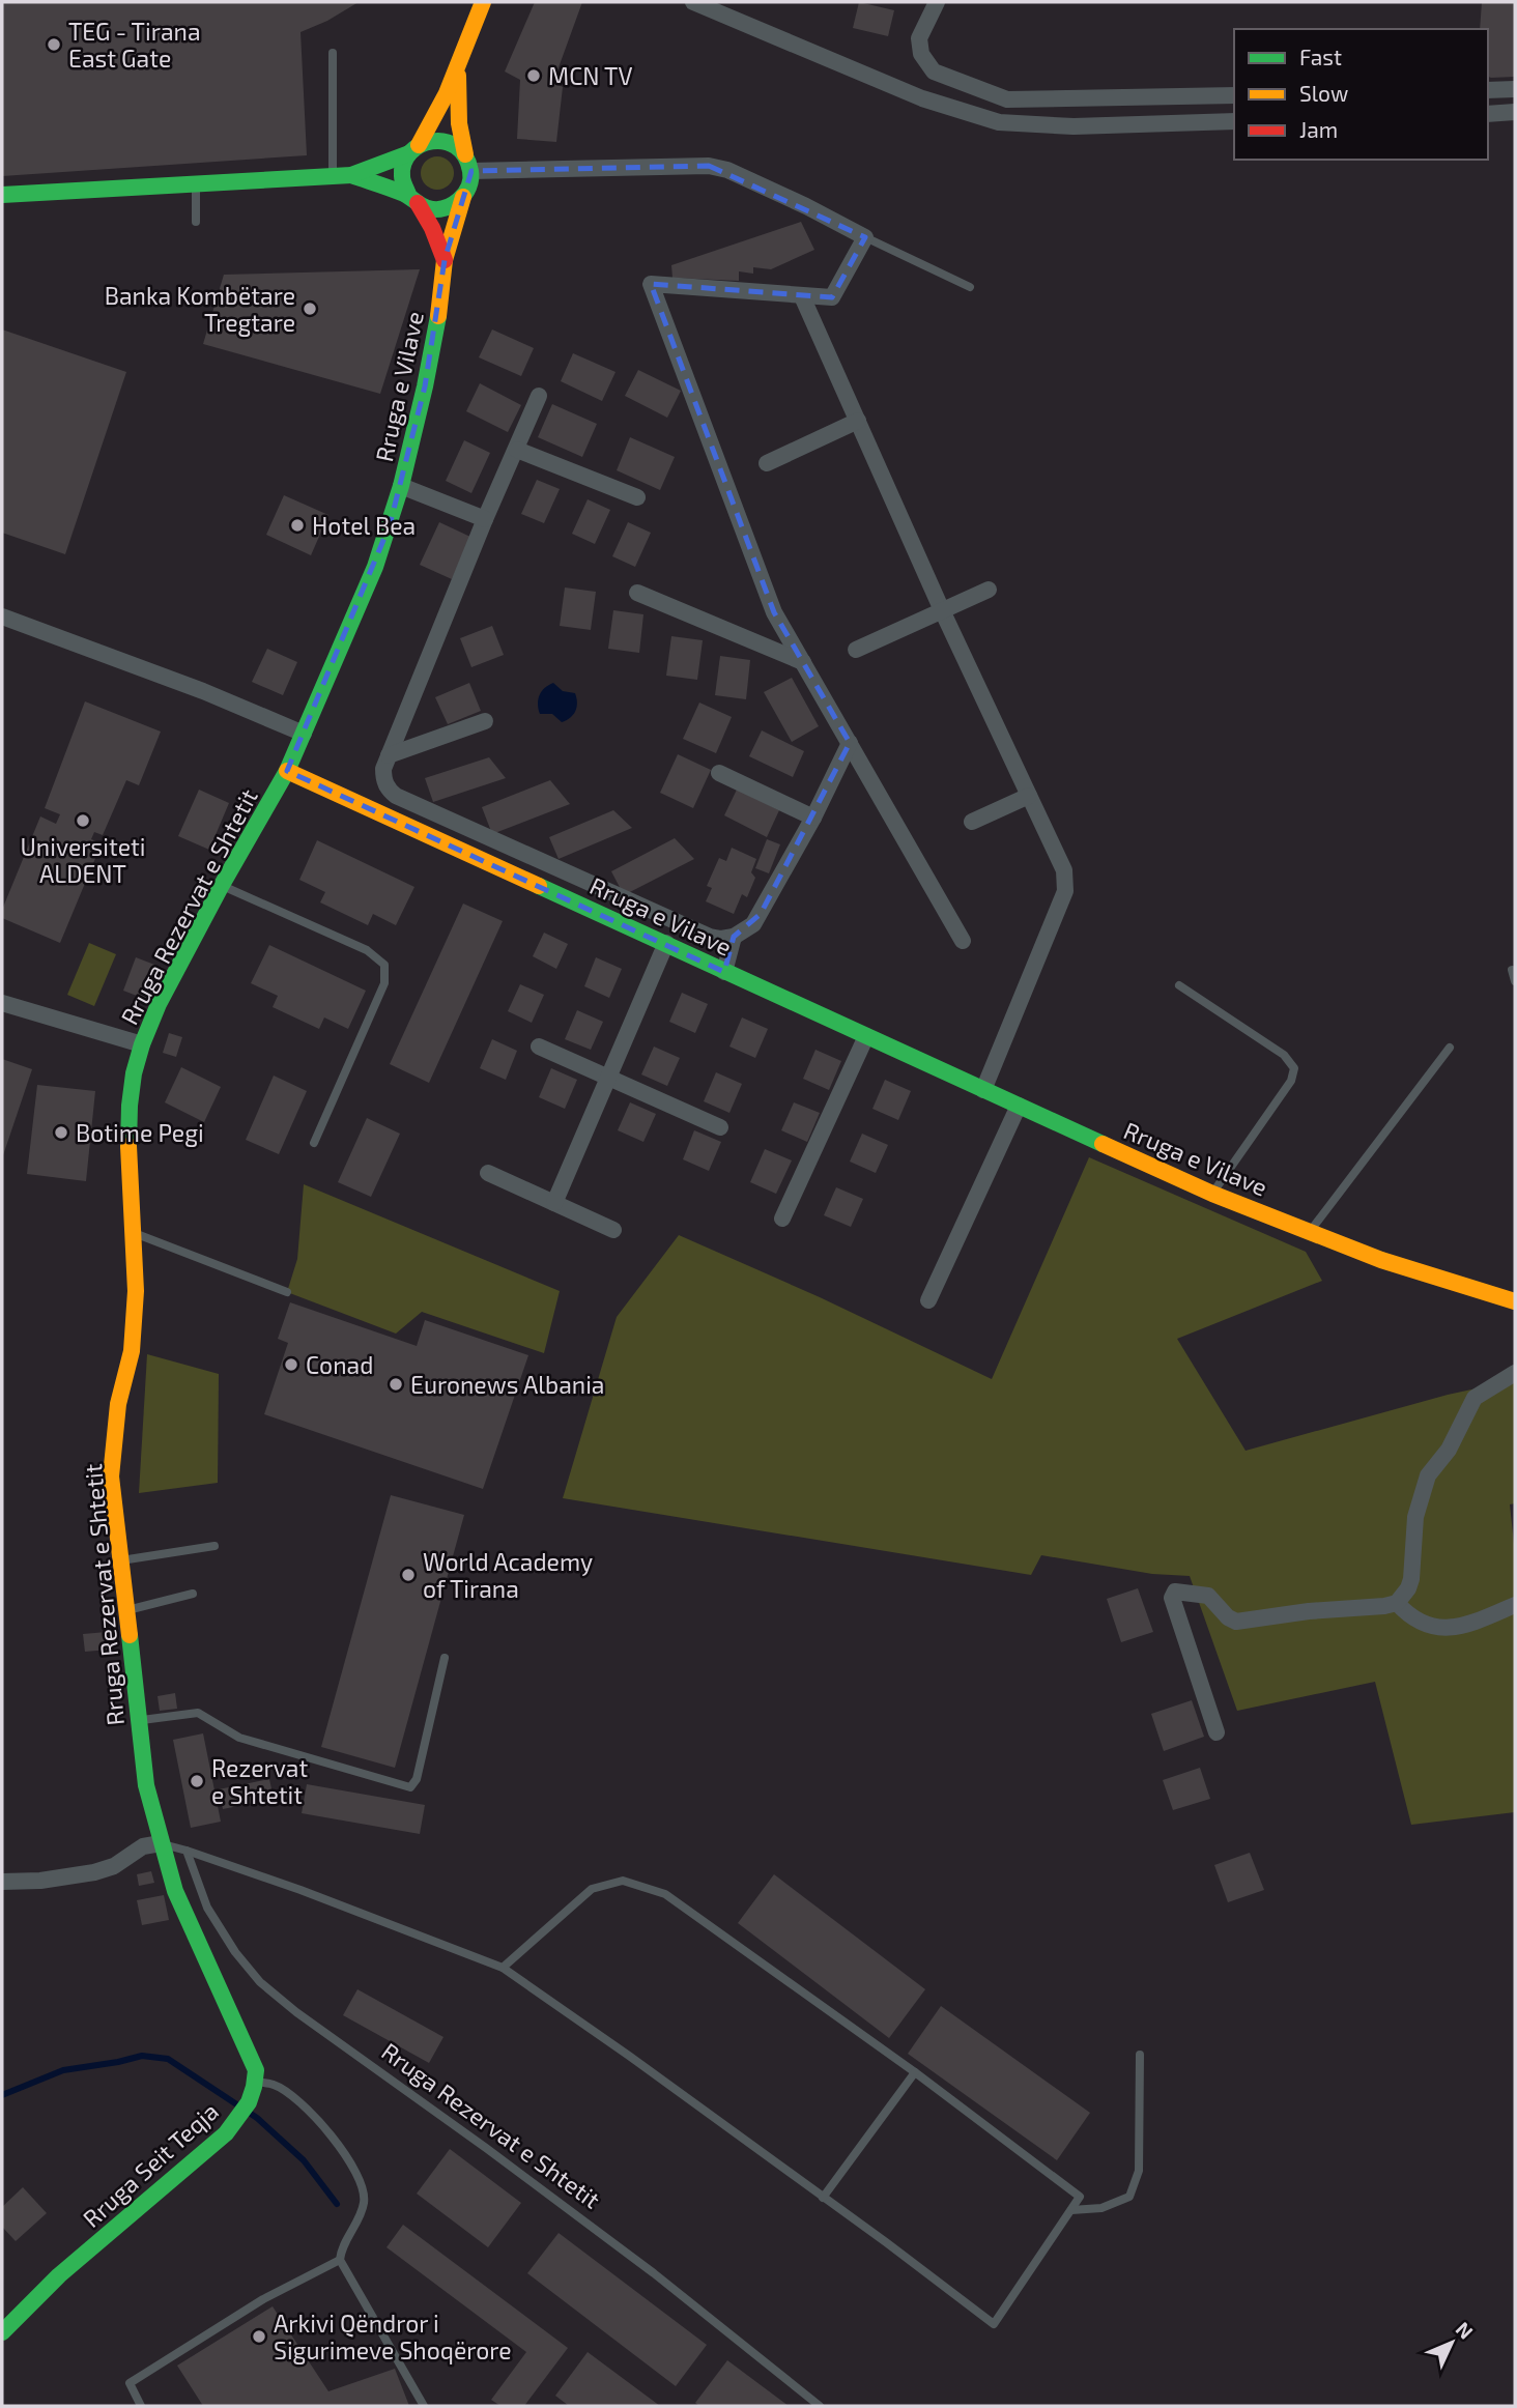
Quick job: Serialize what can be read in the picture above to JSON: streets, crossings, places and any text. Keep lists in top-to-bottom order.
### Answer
{
  "streets": {
    "street": ["Rruga e Vilave", "Rruga Rezervat e Shtetit", "Rruga Seit Teqja"]
  },
  "crossings": [
    ["Rruga e Vilave", "Rruga Rezervat e Shtetit"]
  ],
  "places": [
    "TEG - Tirana East Gate",
    "MCN TV",
    "Banka Kombëtare Tregtare",
    "Hotel Bea",
    "Universiteti ALDENT",
    "Botime Pegi",
    "Conad",
    "Euronews Albania",
    "World Academy of Tirana",
    "Rezervat e Shtetit",
    "Arkivi Qëndror i Sigurimeve Shoqërore"
  ],
  "legend": ["Fast", "Slow", "Jam"],
  "north": "top right"
}
